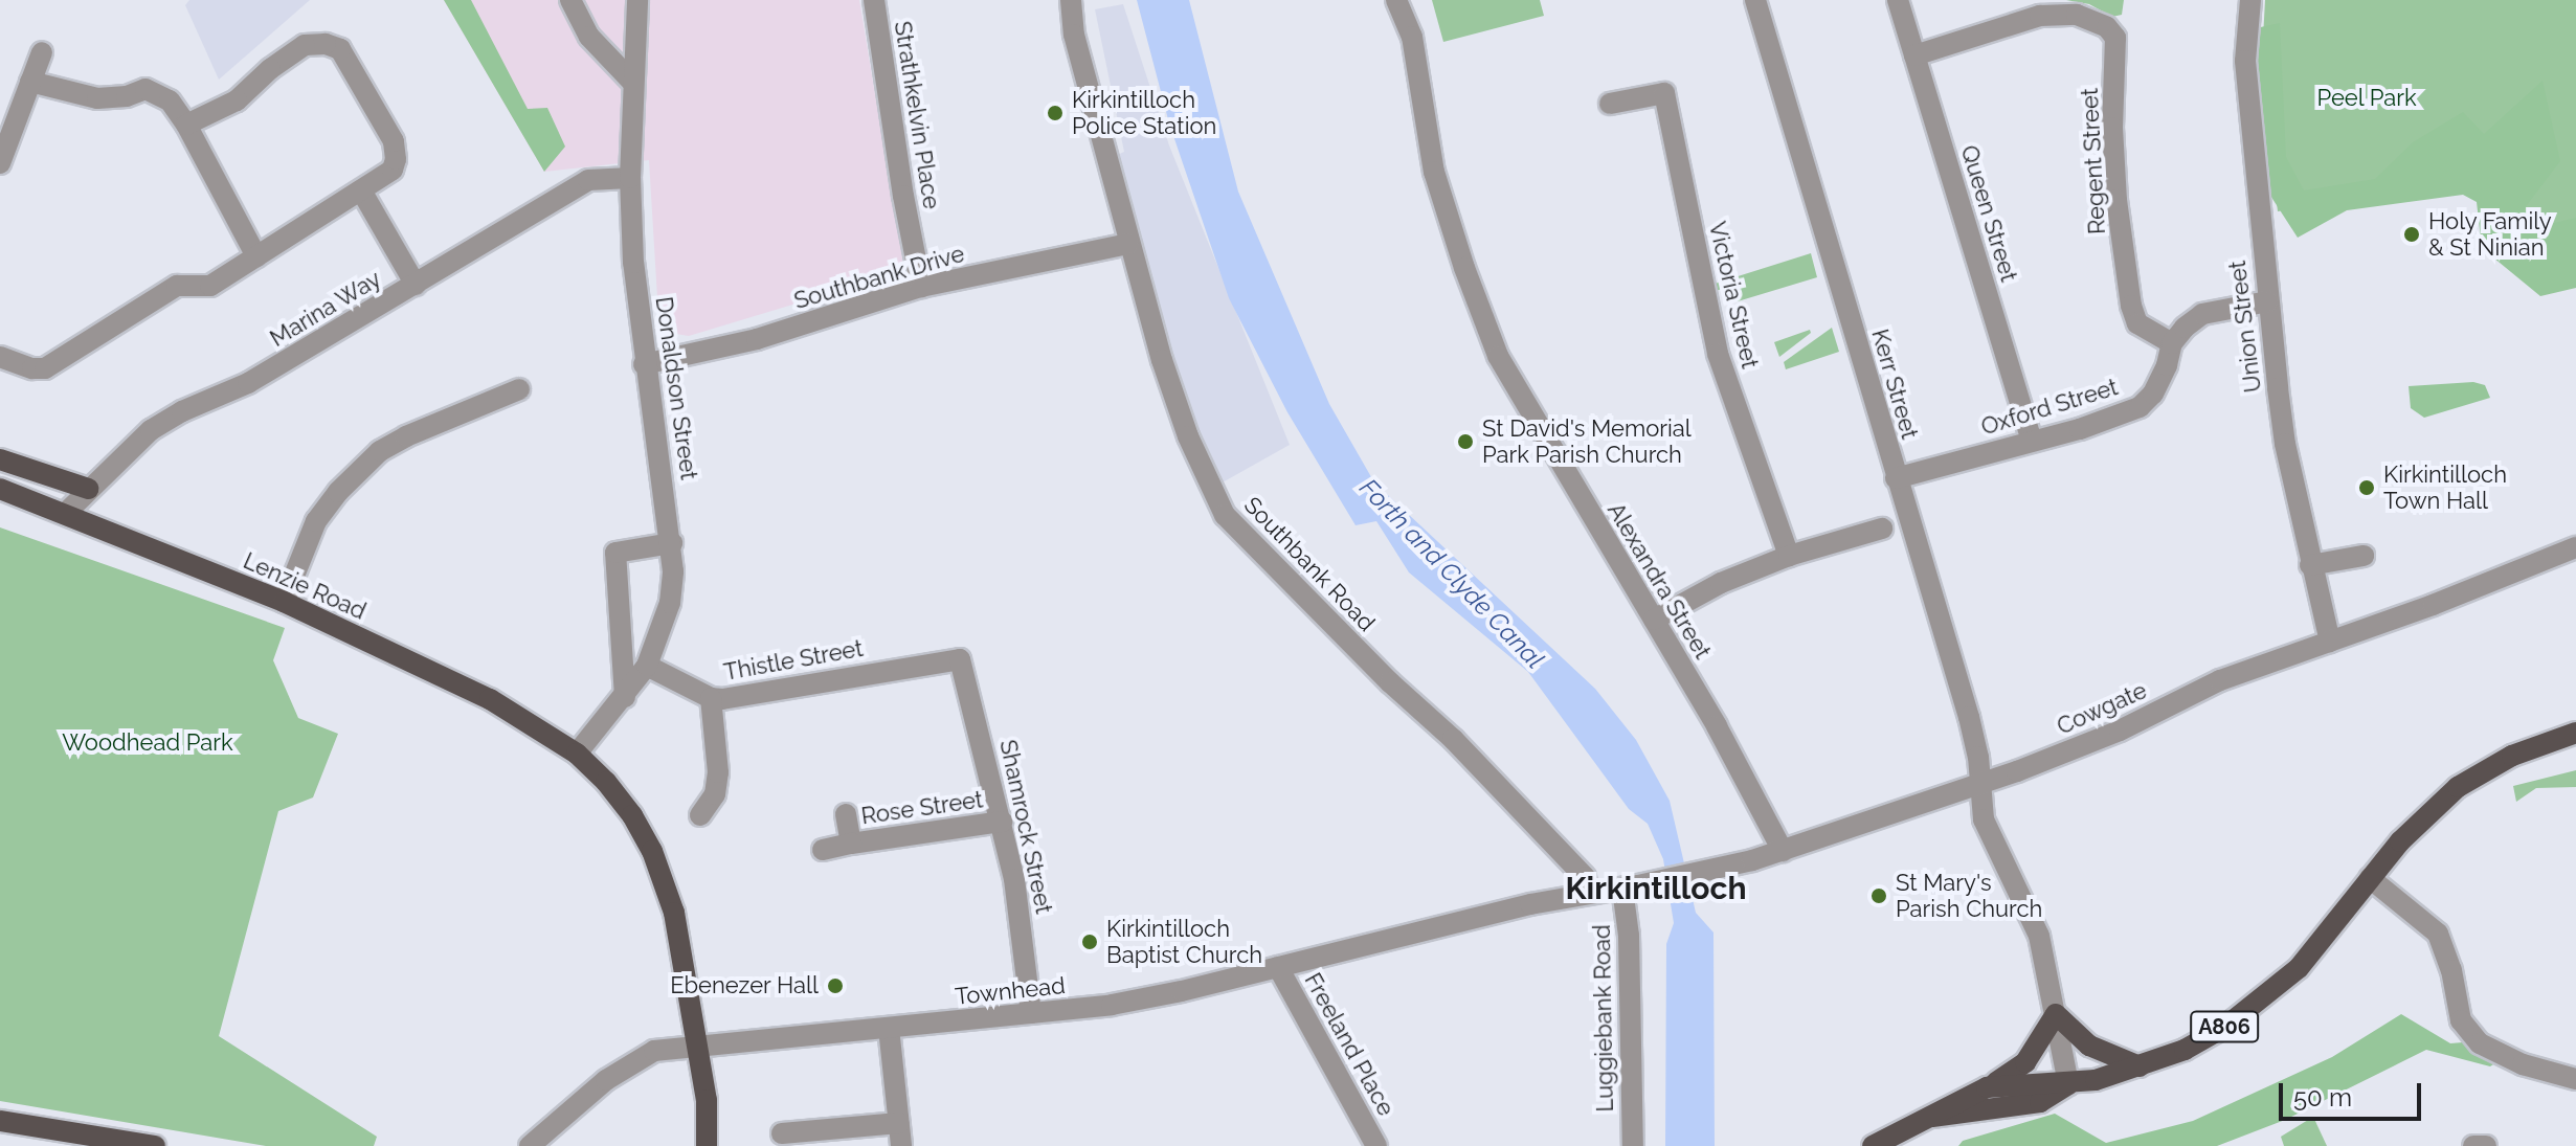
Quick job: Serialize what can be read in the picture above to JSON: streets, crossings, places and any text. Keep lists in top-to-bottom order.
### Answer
{
  "streets": {
    "main road": ["Lenzie Road", "A806"],
    "street": [
      "Strathkelvin Place",
      "Regent Street",
      "Queen Street",
      "Southbank Drive",
      "Victoria Street",
      "Marina Way",
      "Union Street",
      "Kerr Street",
      "Donaldson Street",
      "Oxford Street",
      "Southbank Road",
      "Alexandra Street",
      "Thistle Street",
      "Cowgate",
      "Rose Street",
      "Shamrock Street",
      "Townhead",
      "Luggiebank Road",
      "Freeland Place"
    ]
  },
  "crossings": [
    ["Strathkelvin Place", "Southbank Drive"],
    ["Regent Street", "Queen Street"],
    ["Regent Street", "Oxford Street"],
    ["Queen Street", "Oxford Street"],
    ["Southbank Drive", "Donaldson Street"],
    ["Southbank Drive", "Southbank Road"],
    ["Marina Way", "Donaldson Street"],
    ["Marina Way", "Lenzie Road"],
    ["Union Street", "Oxford Street"],
    ["Union Street", "Cowgate"],
    ["Kerr Street", "Oxford Street"],
    ["Kerr Street", "Cowgate"],
    ["Kerr Street", "A806"],
    ["Donaldson Street", "Lenzie Road"],
    ["Donaldson Street", "Thistle Street"],
    ["Southbank Road", "Townhead"],
    ["Alexandra Street", "Cowgate"],
    ["Thistle Street", "Shamrock Street"],
    ["Cowgate", "Townhead"],
    ["Cowgate", "Luggiebank Road"],
    ["Rose Street", "Shamrock Street"],
    ["Shamrock Street", "Townhead"],
    ["Townhead", "Luggiebank Road"],
    ["Townhead", "Freeland Place"]
  ],
  "districts": ["Kirkintilloch"],
  "water": ["Forth and Clyde Canal"],
  "parks": ["Peel Park", "Woodhead Park"],
  "places": [
    "Kirkintilloch Police Station",
    "Holy Family & St Ninian",
    "St David's Memorial Park Parish Church",
    "Kirkintilloch Town Hall",
    "St Mary's Parish Church",
    "Kirkintilloch Baptist Church",
    "Ebenezer Hall"
  ],
  "scale_bar": "50 m"
}
